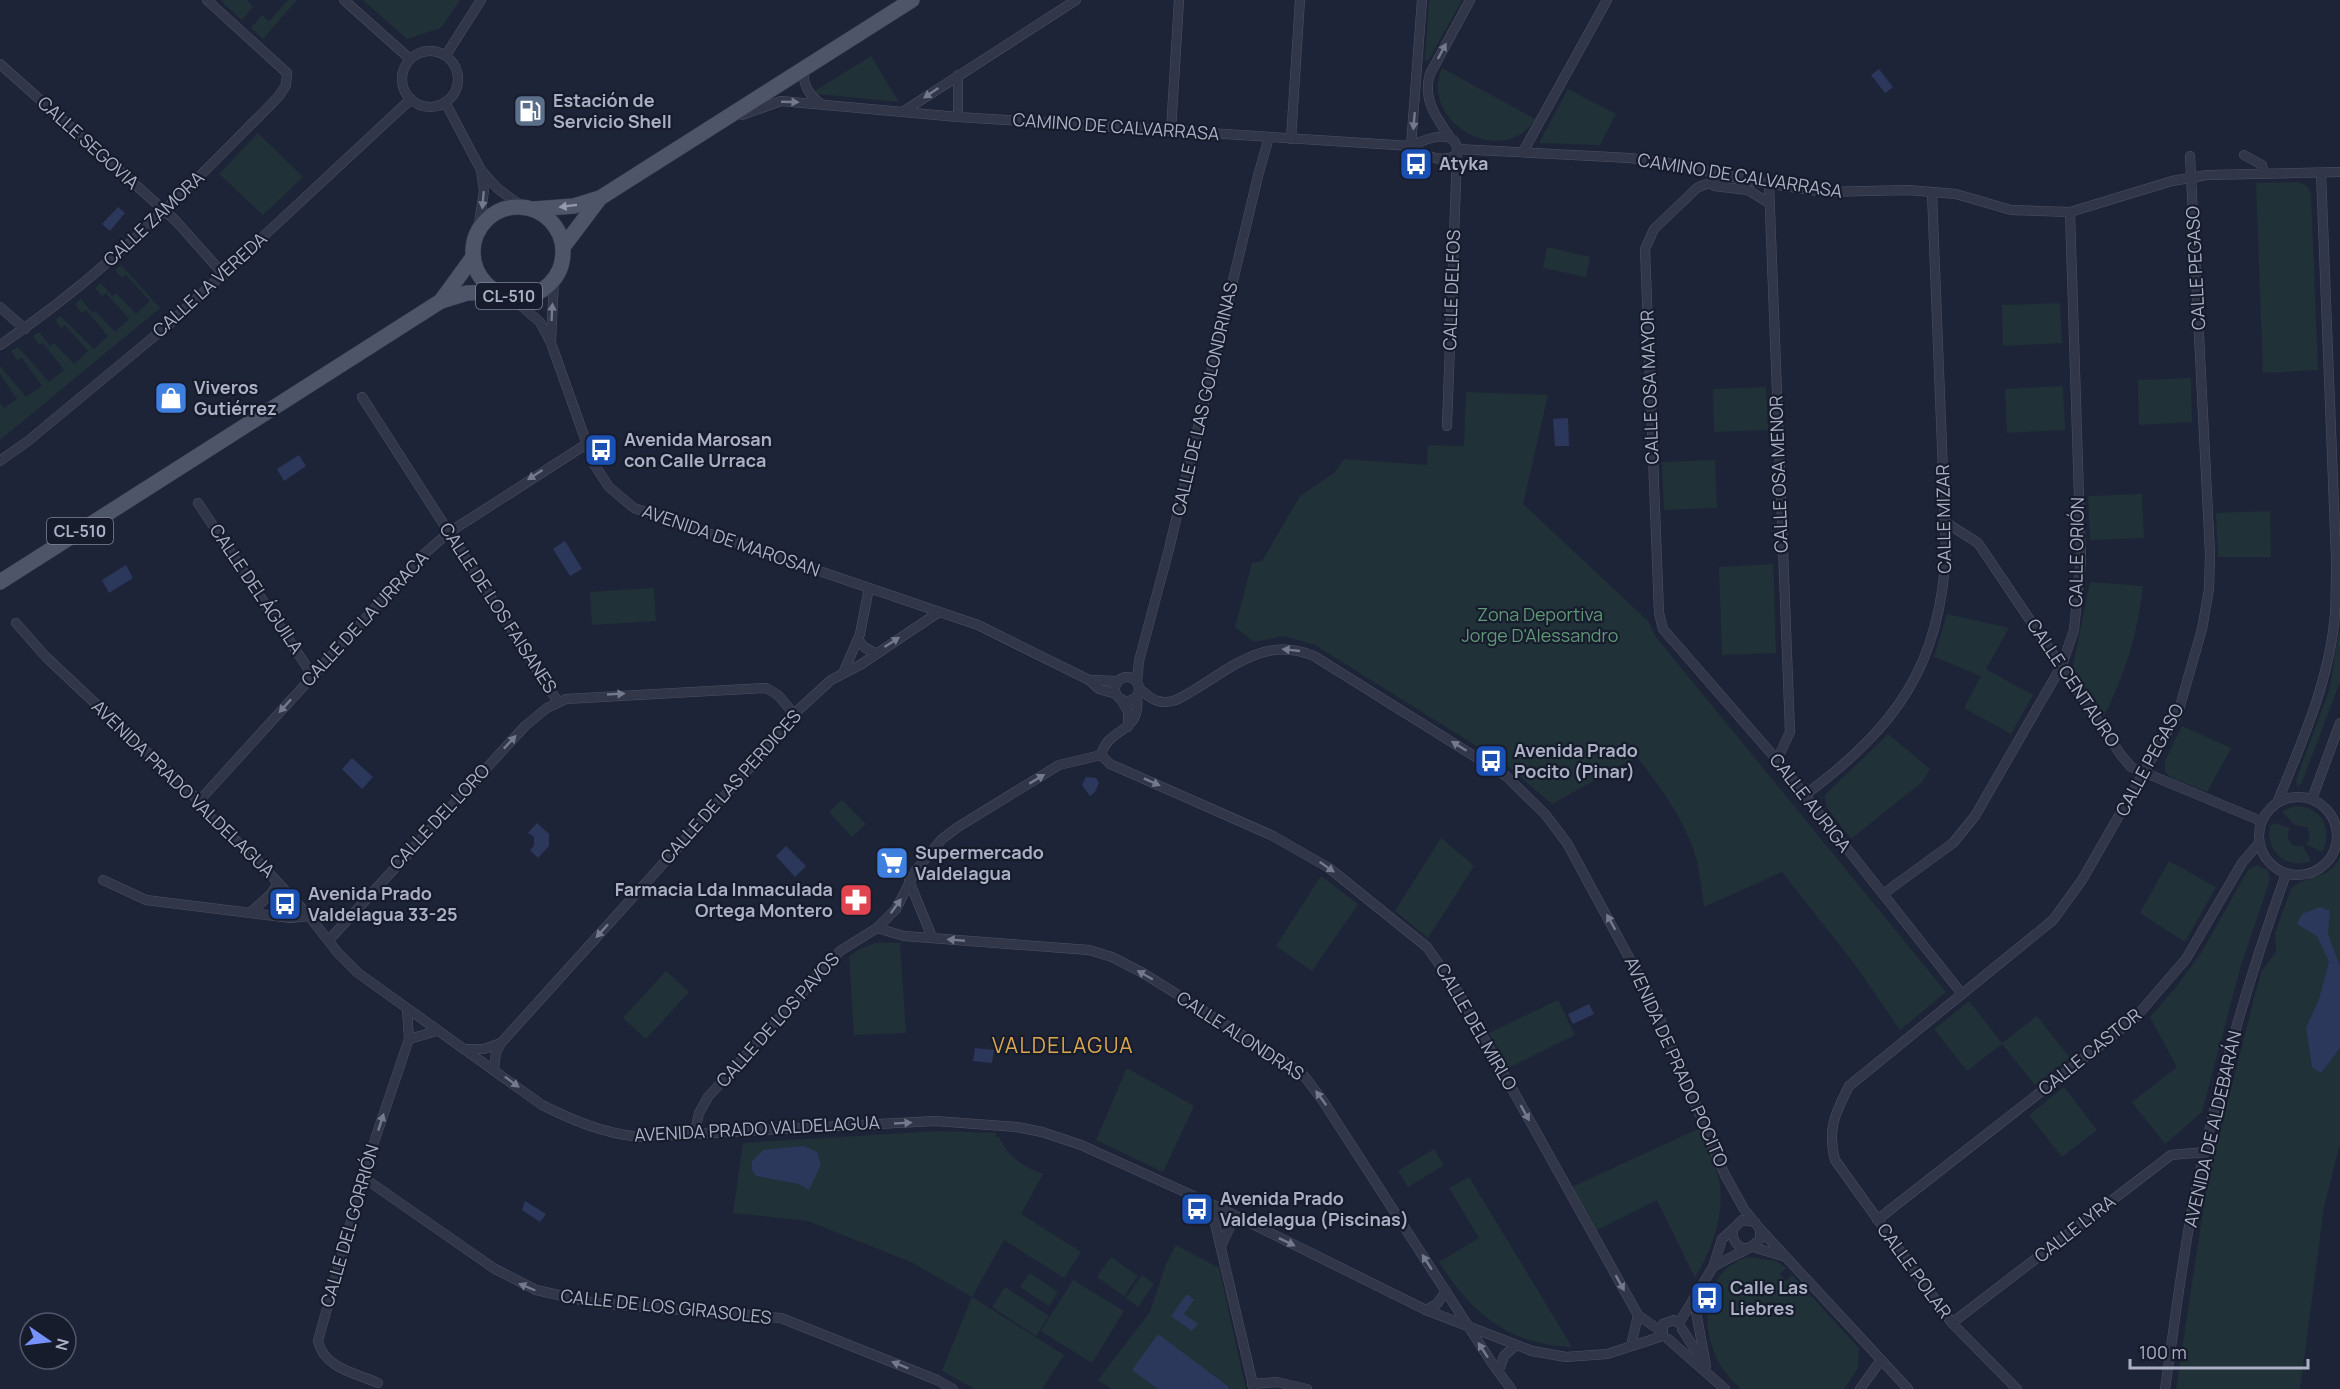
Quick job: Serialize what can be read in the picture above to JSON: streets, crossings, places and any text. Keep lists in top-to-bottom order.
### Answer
{
  "streets": {
    "main road": ["CL-510"],
    "street": [
      "CAMINO DE CALVARRASA",
      "CALLE SEGOVIA",
      "CALLE ZAMORA",
      "CALLE PEGASO",
      "CALLE LA VEREDA",
      "CALLE DELFOS",
      "CALLE OSA MAYOR",
      "CALLE DE LAS GOLONDRINAS",
      "CALLE OSA MENOR",
      "CALLE MIZAR",
      "AVENIDA DE MAROSAN",
      "CALLE ORIÓN",
      "CALLE DEL ÁGUILA",
      "CALLE DE LOS FAISANES",
      "CALLE DE LA URRACA",
      "CALLE CENTAURO",
      "CALLE DE LAS PERDICES",
      "AVENIDA PRADO VALDELAGUA",
      "CALLE AURIGA",
      "CALLE DEL LORO",
      "CALLE DE LOS PAVOS",
      "CALLE DEL MIRLO",
      "CALLE ALONDRAS",
      "CALLE CASTOR",
      "AVENIDA DE PRADO POCITO",
      "AVENIDA DE ALDEBARÁN",
      "CALLE DEL GORRIÓN",
      "CALLE LYRA",
      "CALLE POLAR",
      "CALLE DE LOS GIRASOLES"
    ]
  },
  "crossings": [
    ["CAMINO DE CALVARRASA", "CALLE PEGASO"],
    ["CAMINO DE CALVARRASA", "CALLE DELFOS"],
    ["CAMINO DE CALVARRASA", "CL-510"],
    ["CAMINO DE CALVARRASA", "CALLE OSA MAYOR"],
    ["CAMINO DE CALVARRASA", "CALLE DE LAS GOLONDRINAS"],
    ["CAMINO DE CALVARRASA", "CALLE OSA MENOR"],
    ["CAMINO DE CALVARRASA", "CALLE MIZAR"],
    ["CAMINO DE CALVARRASA", "CALLE ORIÓN"],
    ["CALLE SEGOVIA", "CALLE ZAMORA"],
    ["CALLE SEGOVIA", "CALLE LA VEREDA"],
    ["CALLE PEGASO", "CALLE CENTAURO"],
    ["CALLE PEGASO", "CALLE AURIGA"],
    ["CALLE PEGASO", "CALLE POLAR"],
    ["CL-510", "AVENIDA DE MAROSAN"],
    ["CALLE OSA MAYOR", "CALLE AURIGA"],
    ["CALLE DE LAS GOLONDRINAS", "AVENIDA DE PRADO POCITO"],
    ["CALLE OSA MENOR", "CALLE AURIGA"],
    ["CALLE MIZAR", "CALLE CENTAURO"],
    ["CALLE MIZAR", "CALLE AURIGA"],
    ["AVENIDA DE MAROSAN", "CALLE DE LA URRACA"],
    ["AVENIDA DE MAROSAN", "CALLE DE LAS PERDICES"],
    ["CALLE ORIÓN", "CALLE CENTAURO"],
    ["CALLE ORIÓN", "CALLE AURIGA"],
    ["CALLE DEL ÁGUILA", "CALLE DE LA URRACA"],
    ["CALLE DE LOS FAISANES", "CALLE DE LA URRACA"],
    ["CALLE DE LOS FAISANES", "CALLE DE LAS PERDICES"],
    ["CALLE DE LOS FAISANES", "CALLE DEL LORO"],
    ["CALLE DE LA URRACA", "AVENIDA PRADO VALDELAGUA"],
    ["CALLE CENTAURO", "CALLE CASTOR"],
    ["CALLE CENTAURO", "AVENIDA DE ALDEBARÁN"],
    ["CALLE DE LAS PERDICES", "AVENIDA PRADO VALDELAGUA"],
    ["AVENIDA PRADO VALDELAGUA", "CALLE DEL LORO"],
    ["AVENIDA PRADO VALDELAGUA", "CALLE DE LOS PAVOS"],
    ["AVENIDA PRADO VALDELAGUA", "CALLE DEL MIRLO"],
    ["AVENIDA PRADO VALDELAGUA", "CALLE ALONDRAS"],
    ["AVENIDA PRADO VALDELAGUA", "CALLE DEL GORRIÓN"],
    ["CALLE DE LOS PAVOS", "CALLE DEL MIRLO"],
    ["CALLE DE LOS PAVOS", "CALLE ALONDRAS"],
    ["CALLE CASTOR", "AVENIDA DE ALDEBARÁN"],
    ["CALLE CASTOR", "CALLE POLAR"],
    ["AVENIDA DE ALDEBARÁN", "CALLE LYRA"],
    ["CALLE DEL GORRIÓN", "CALLE DE LOS GIRASOLES"],
    ["CALLE LYRA", "CALLE POLAR"]
  ],
  "one_way": [
    "CALLE DE LOS FAISANES",
    "CALLE DE LA URRACA",
    "AVENIDA PRADO VALDELAGUA",
    "CALLE DEL LORO",
    "CALLE DE LOS PAVOS",
    "CALLE DEL MIRLO",
    "CALLE ALONDRAS",
    "AVENIDA DE PRADO POCITO",
    "CALLE DE LOS GIRASOLES"
  ],
  "districts": ["VALDELAGUA"],
  "parks": ["Zona Deportiva Jorge D'Alessandro"],
  "places": {
    "fuel station": ["Estación de Servicio Shell"],
    "bus stop": [
      "Atyka",
      "Avenida Marosan con Calle Urraca",
      "Avenida Prado Pocito (Pinar)",
      "Avenida Prado Valdelagua 33-25",
      "Avenida Prado Valdelagua (Piscinas)",
      "Calle Las Liebres"
    ],
    "shop": ["Viveros Gutiérrez"],
    "supermarket": ["Supermercado Valdelagua"],
    "pharmacy": ["Farmacia Lda Inmaculada Ortega Montero"]
  },
  "scale_bar": "100 m",
  "north": "right"
}
